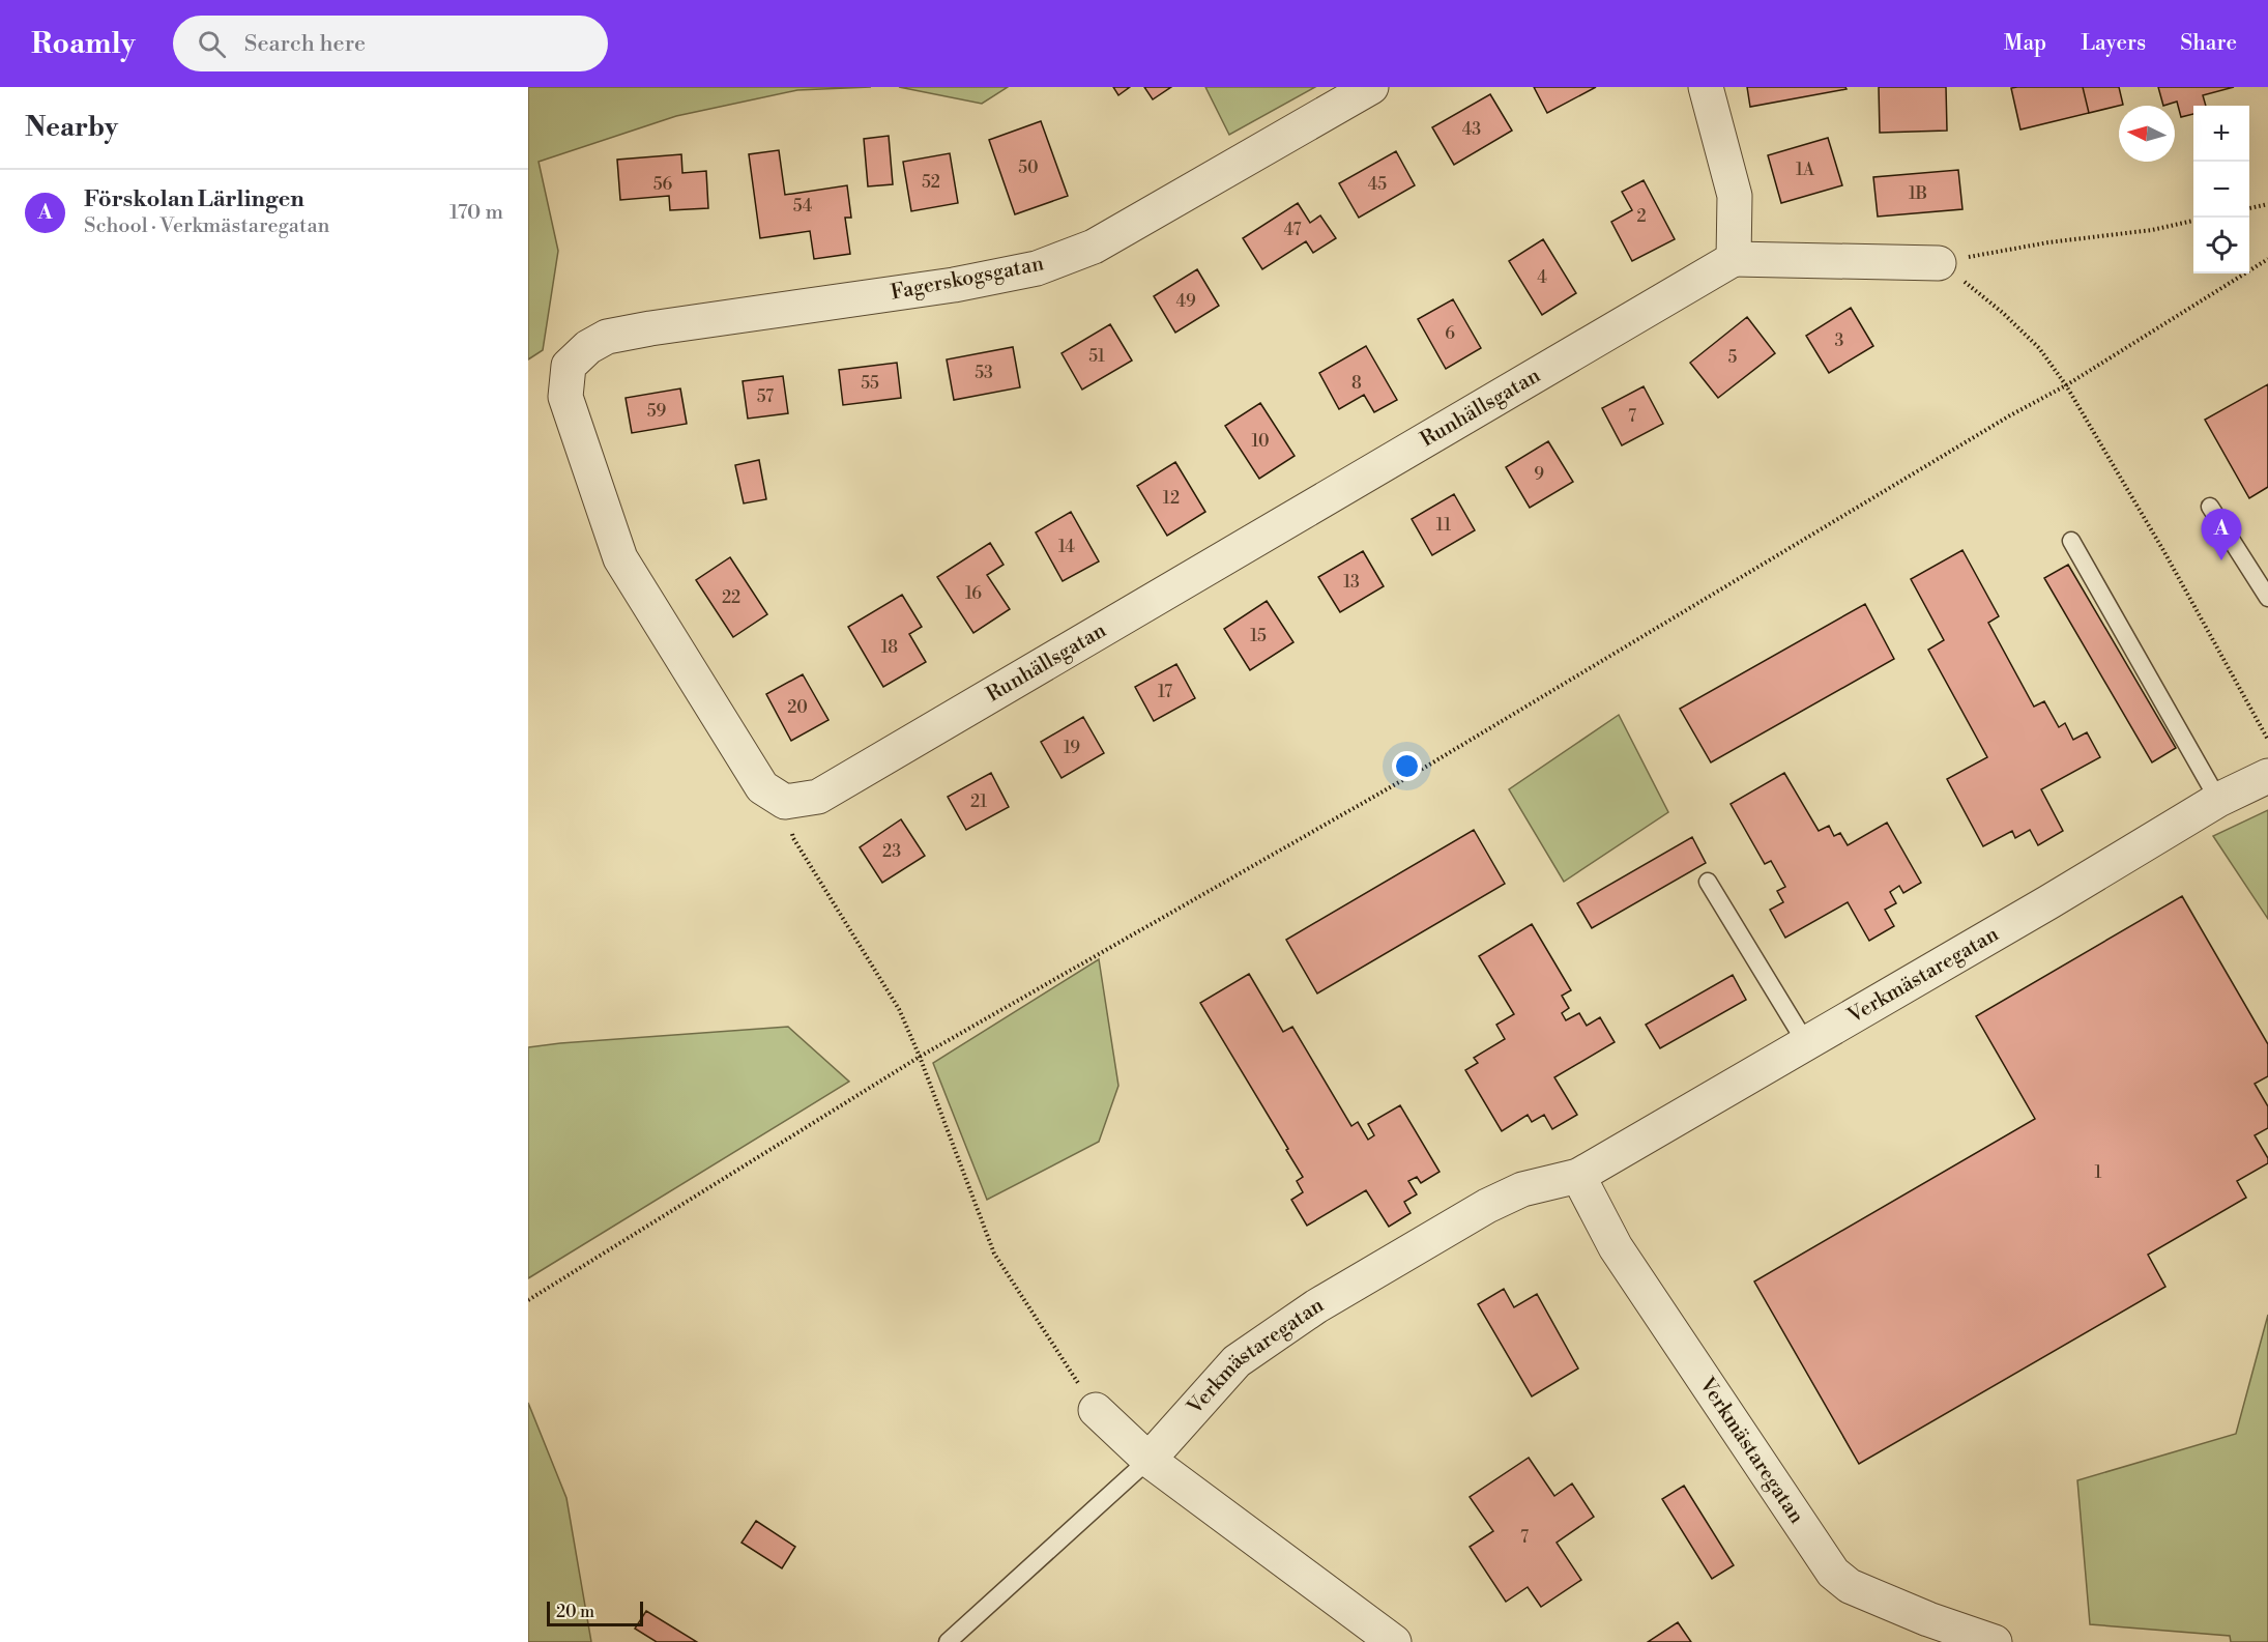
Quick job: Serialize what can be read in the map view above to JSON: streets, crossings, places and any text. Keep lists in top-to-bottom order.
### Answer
{
  "streets": {
    "street": ["Fagerskogsgatan", "Runhällsgatan", "Verkmästaregatan"]
  },
  "crossings": [
    ["Fagerskogsgatan", "Runhällsgatan"]
  ],
  "house_numbers": [
    "43",
    "50",
    "1A",
    "52",
    "56",
    "45",
    "1B",
    "54",
    "2",
    "47",
    "4",
    "49",
    "6",
    "3",
    "51",
    "5",
    "53",
    "55",
    "8",
    "57",
    "59",
    "7",
    "10",
    "9",
    "12",
    "11",
    "14",
    "13",
    "16",
    "22",
    "15",
    "18",
    "17",
    "20",
    "19",
    "21",
    "23",
    "1",
    "7"
  ],
  "scale_bar": "20 m",
  "north": "left",
  "page": {
    "header": "Roamly",
    "search": "Search here",
    "nav": ["Map", "Layers", "Share"],
    "heading": "Nearby",
    "map_buttons": ["+", "−"],
    "list": [
      {
        "mark": "A",
        "name": "Förskolan Lärlingen",
        "note": "School · Verkmästaregatan",
        "value": "170 m"
      }
    ],
    "pins": "A",
    "scale": "20 m"
  }
}
